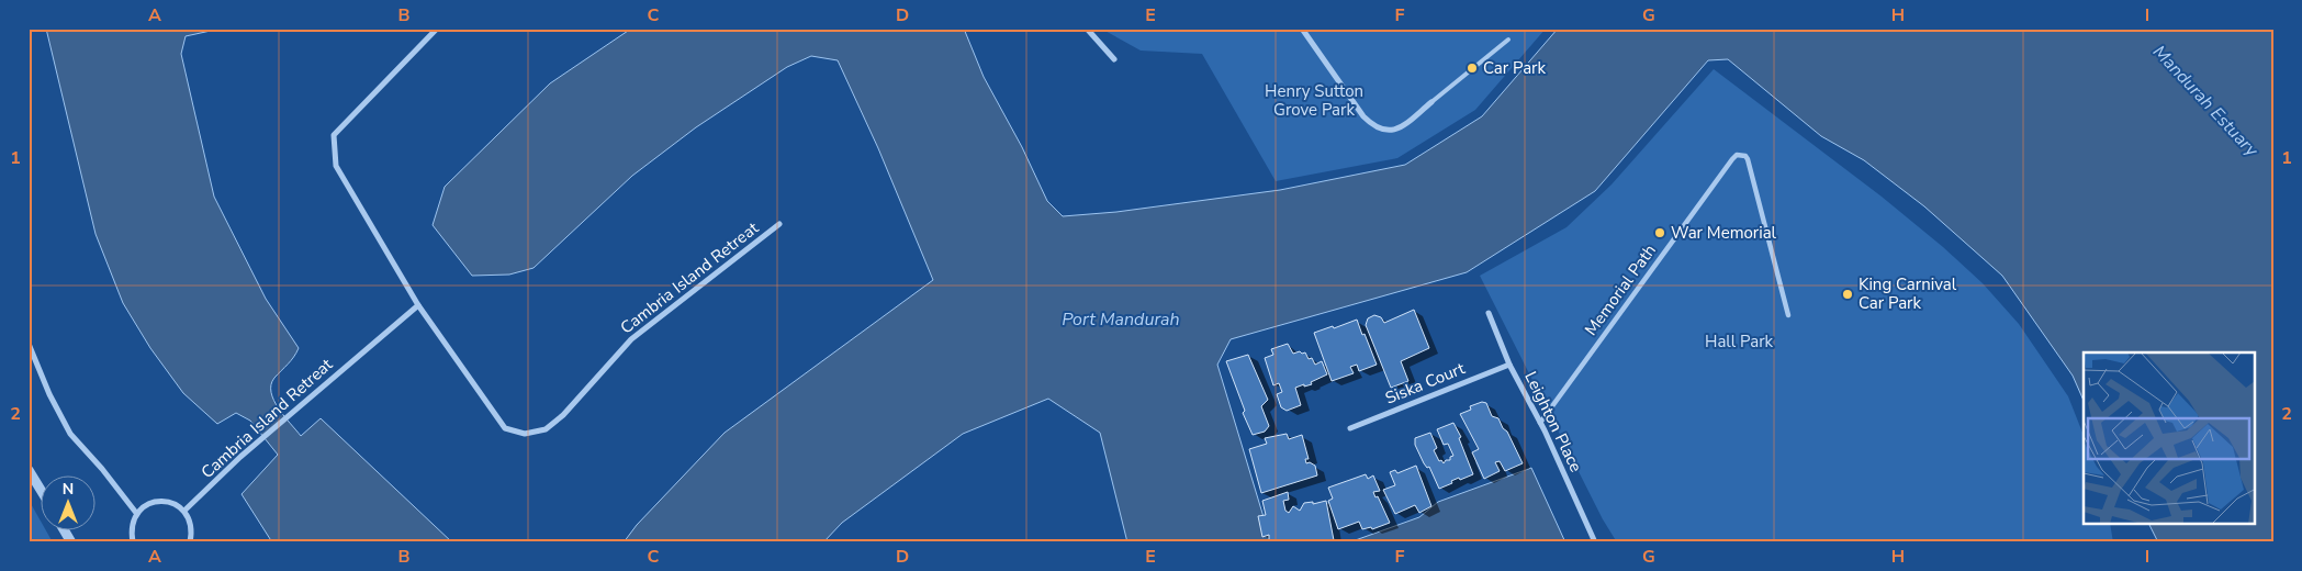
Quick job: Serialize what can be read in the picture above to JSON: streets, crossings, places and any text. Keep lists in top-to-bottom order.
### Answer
{
  "streets": {
    "street": [
      "Cambria Island Retreat",
      "Memorial Path",
      "Siska Court",
      "Leighton Place"
    ]
  },
  "crossings": [
    ["Memorial Path", "Leighton Place"],
    ["Siska Court", "Leighton Place"]
  ],
  "water": ["Mandurah Estuary", "Port Mandurah"],
  "parks": ["Henry Sutton Grove Park", "Hall Park"],
  "places": ["Car Park", "War Memorial", "King Carnival Car Park"],
  "north": "top",
  "grid": {
    "columns": [
      "A",
      "B",
      "C",
      "D",
      "E",
      "F",
      "G",
      "H",
      "I"
    ],
    "rows": ["1", "2"]
  }
}
